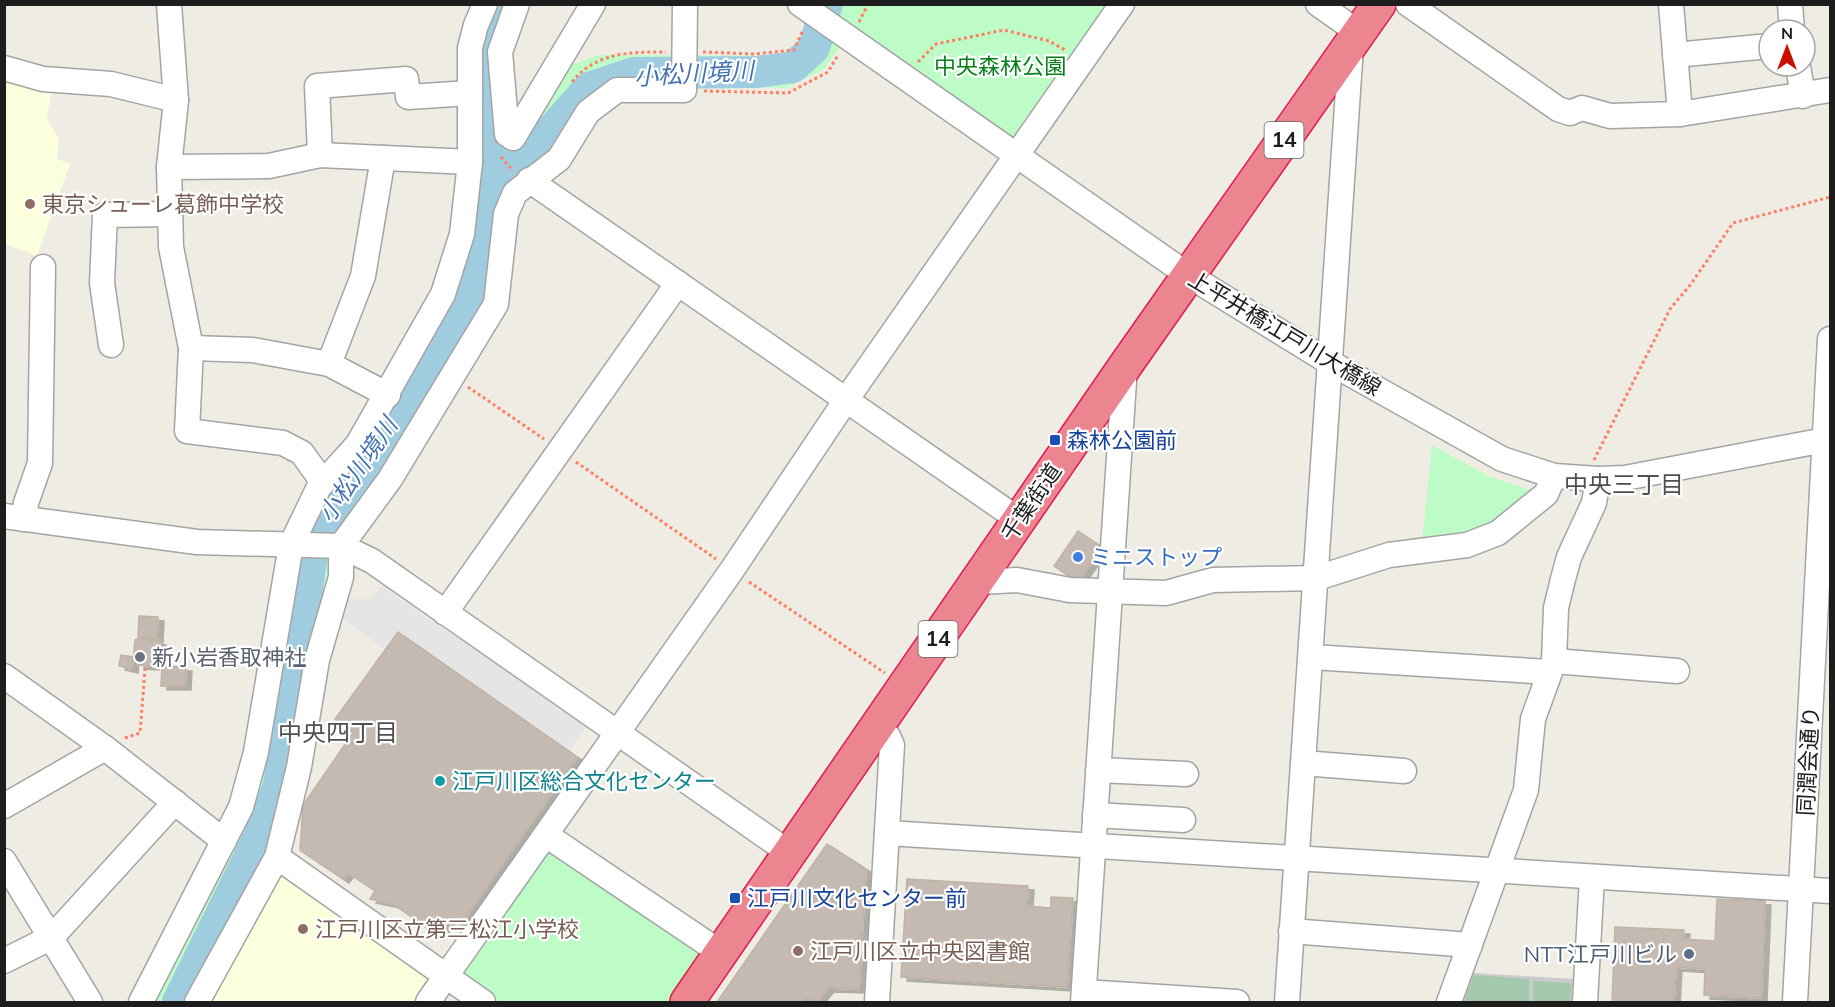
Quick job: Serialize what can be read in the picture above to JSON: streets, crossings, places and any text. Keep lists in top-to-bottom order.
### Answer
{
  "streets": {
    "highway": ["14", "千葉街道"],
    "street": ["上平井橋江戸川大橋線", "同潤会通り"]
  },
  "crossings": [
    ["上平井橋江戸川大橋線", "千葉街道"],
    ["上平井橋江戸川大橋線", "同潤会通り"]
  ],
  "districts": ["中央三丁目", "中央四丁目"],
  "water": ["小松川境川"],
  "parks": ["中央森林公園"],
  "places": {
    "other": [
      "東京シューレ葛飾中学校",
      "ミニストップ",
      "新小岩香取神社",
      "江戸川区総合文化センター",
      "江戸川区立第三松江小学校",
      "江戸川区立中央図書館",
      "NTT江戸川ビル"
    ],
    "transit": ["森林公園前", "江戸川文化センター前"]
  },
  "north": "top"
}
